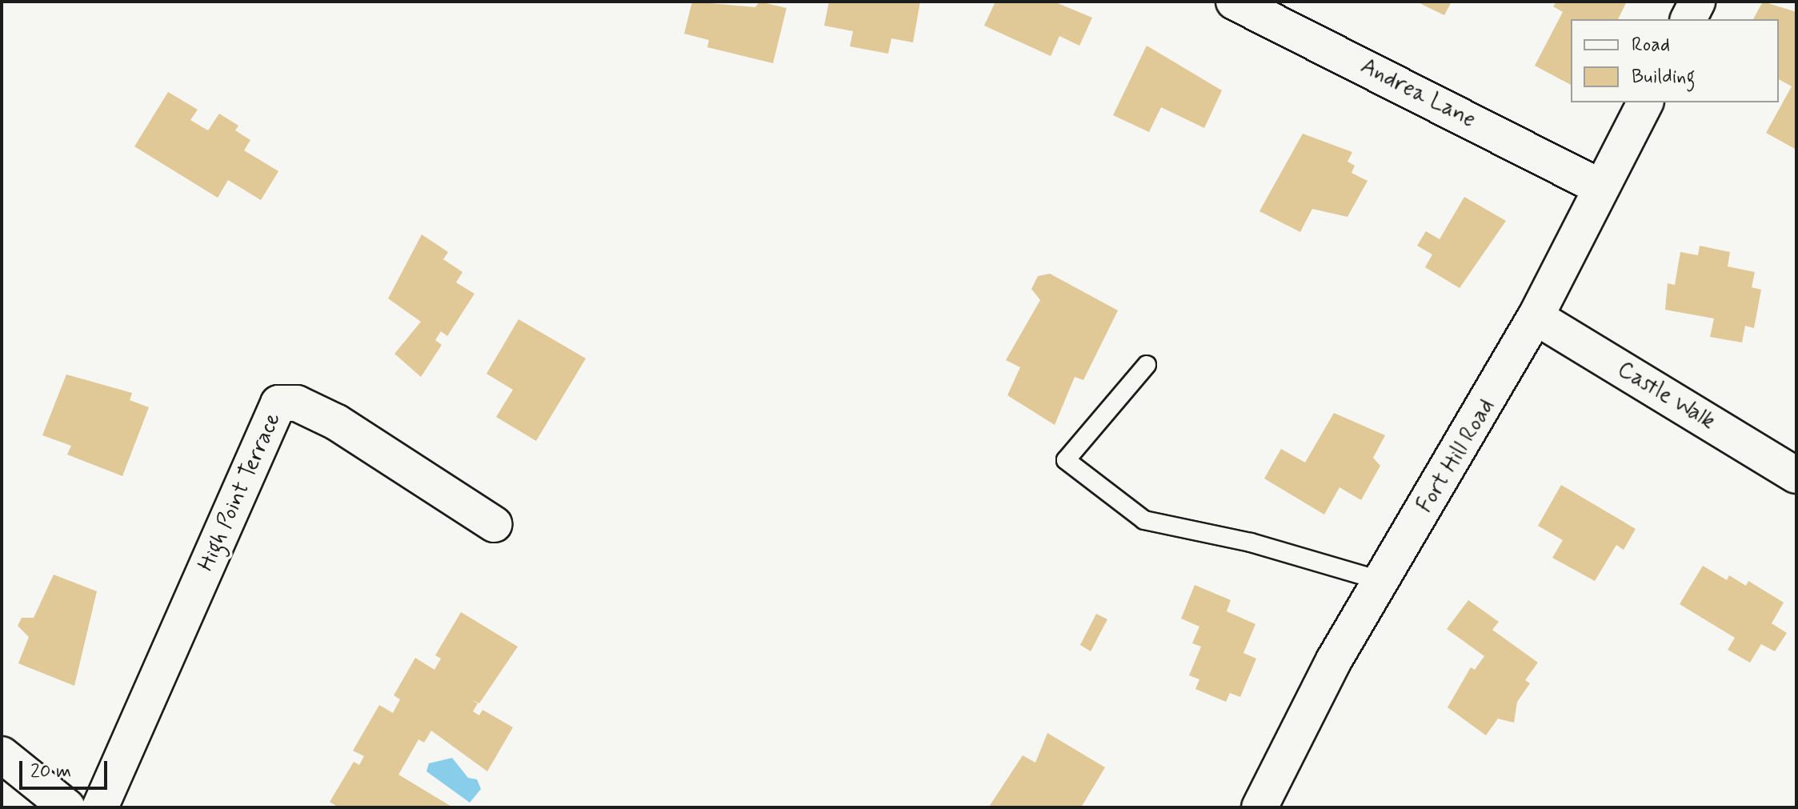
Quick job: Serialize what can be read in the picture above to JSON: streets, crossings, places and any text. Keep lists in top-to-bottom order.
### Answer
{
  "streets": {
    "street": [
      "Andrea Lane",
      "Castle Walk",
      "Fort Hill Road",
      "High Point Terrace"
    ]
  },
  "crossings": [
    ["Andrea Lane", "Fort Hill Road"],
    ["Castle Walk", "Fort Hill Road"]
  ],
  "legend": ["Road", "Building"],
  "scale_bar": "20 m"
}
